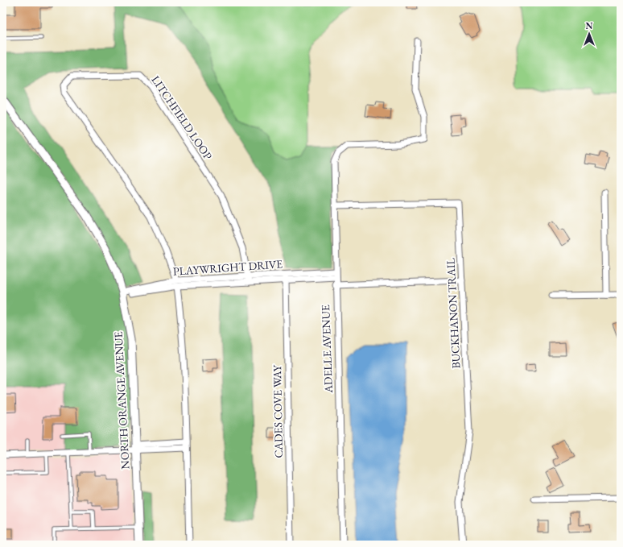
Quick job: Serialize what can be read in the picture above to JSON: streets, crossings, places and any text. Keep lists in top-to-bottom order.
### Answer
{
  "streets": {
    "street": [
      "LITCHFIELD LOOP",
      "PLAYWRIGHT DRIVE",
      "BUCKHANON TRAIL",
      "ADELLE AVENUE",
      "NORTH ORANGE AVENUE",
      "CADES COVE WAY"
    ]
  },
  "crossings": [
    ["LITCHFIELD LOOP", "PLAYWRIGHT DRIVE"],
    ["PLAYWRIGHT DRIVE", "ADELLE AVENUE"],
    ["PLAYWRIGHT DRIVE", "NORTH ORANGE AVENUE"],
    ["PLAYWRIGHT DRIVE", "CADES COVE WAY"],
    ["BUCKHANON TRAIL", "ADELLE AVENUE"]
  ],
  "north": "top"
}
